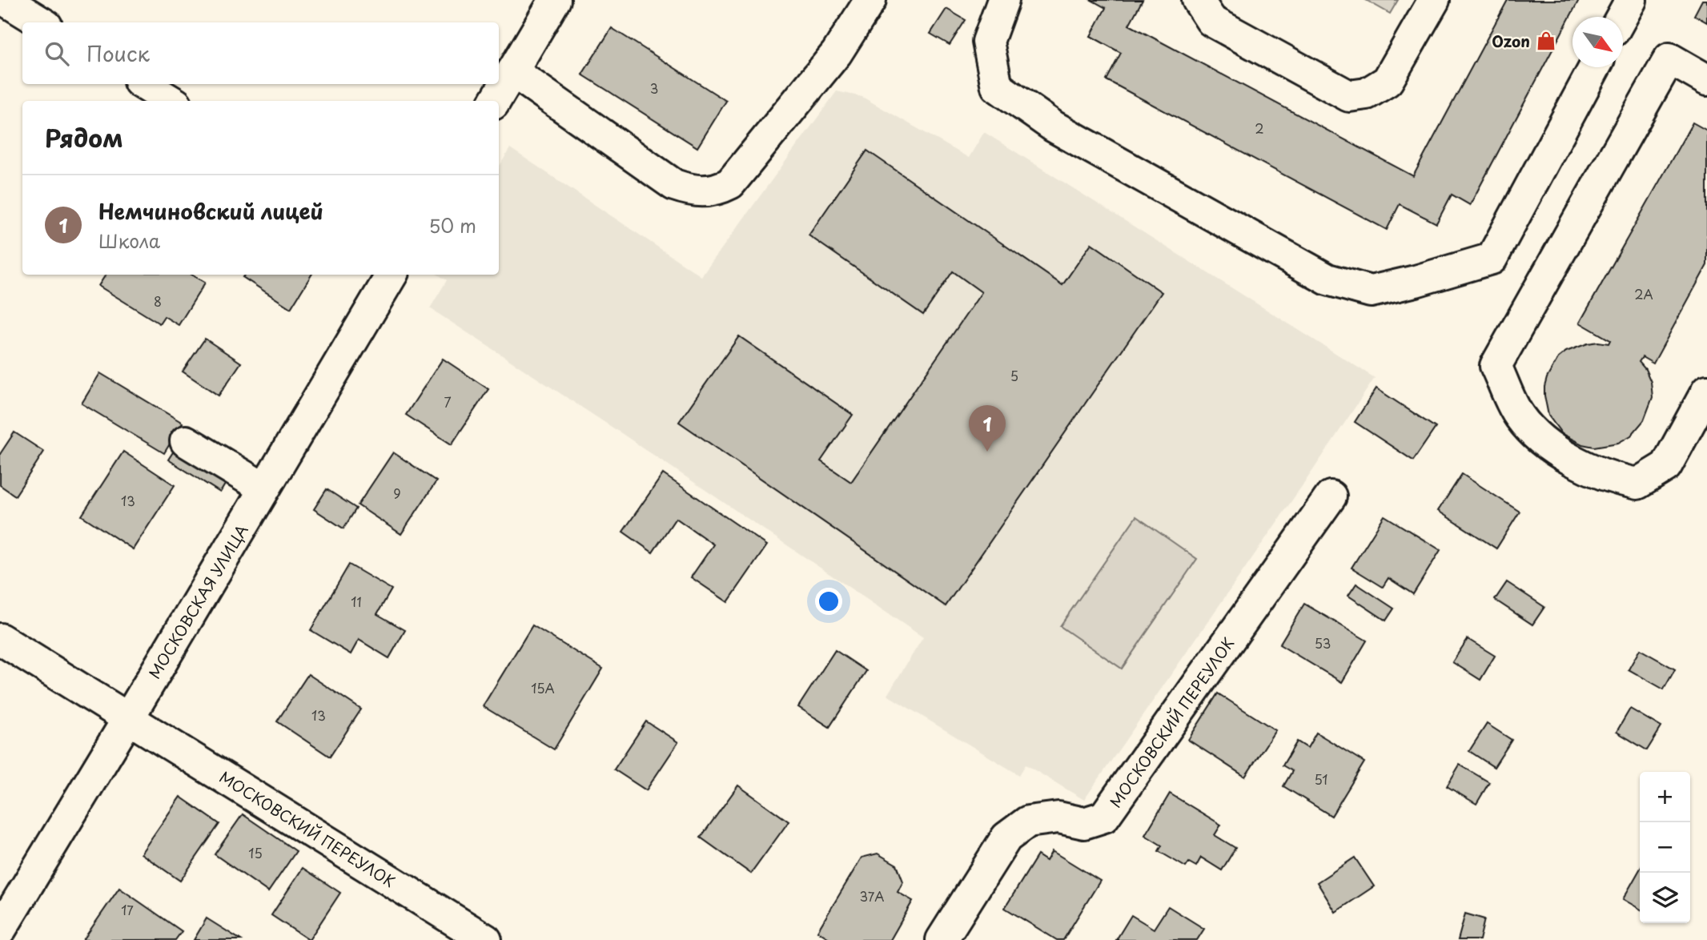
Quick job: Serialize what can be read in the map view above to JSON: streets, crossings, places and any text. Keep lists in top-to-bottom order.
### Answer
{
  "streets": {
    "street": ["МОСКОВСКАЯ УЛИЦА", "МОСКОВСКИЙ ПЕРЕУЛОК"]
  },
  "crossings": [
    ["МОСКОВСКАЯ УЛИЦА", "МОСКОВСКИЙ ПЕРЕУЛОК"]
  ],
  "places": {
    "shop": ["Ozon"]
  },
  "house_numbers": [
    "3",
    "2",
    "2А",
    "8",
    "5",
    "7",
    "9",
    "13",
    "11",
    "53",
    "15А",
    "13",
    "51",
    "15",
    "37А",
    "17"
  ],
  "north": "bottom right",
  "page": {
    "search": "Поиск",
    "heading": "Рядом",
    "list": [
      {
        "mark": "1",
        "name": "Немчиновский лицей",
        "note": "Школа",
        "value": "50 m"
      }
    ],
    "pins": "1",
    "map_buttons": ["+", "−"]
  }
}
